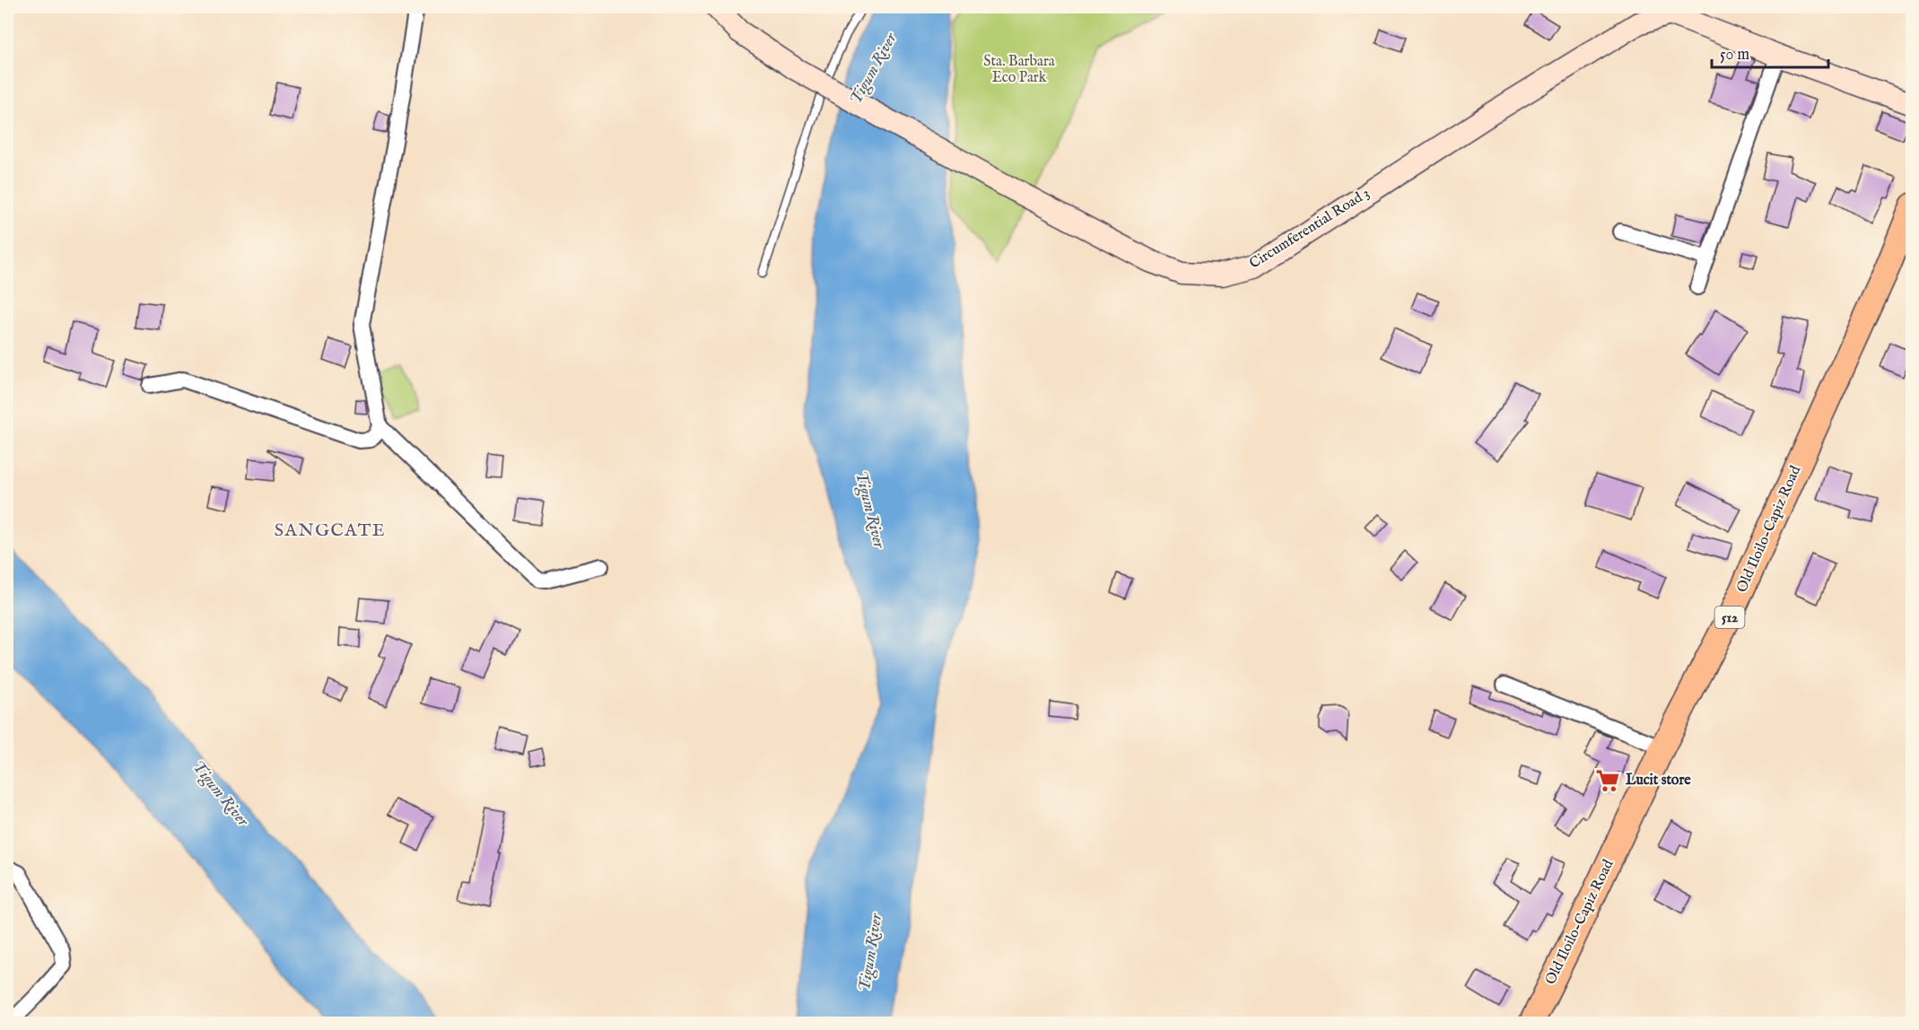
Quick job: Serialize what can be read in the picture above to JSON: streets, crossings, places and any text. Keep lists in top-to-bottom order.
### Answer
{
  "streets": {
    "main road": ["Circumferential Road 3", "Old Iloilo-Capiz Road", "512"]
  },
  "districts": ["SANGCATE"],
  "water": ["Tigum River"],
  "parks": ["Sta. Barbara Eco Park"],
  "places": {
    "supermarket": ["Lucit store"]
  },
  "scale_bar": "50 m"
}
